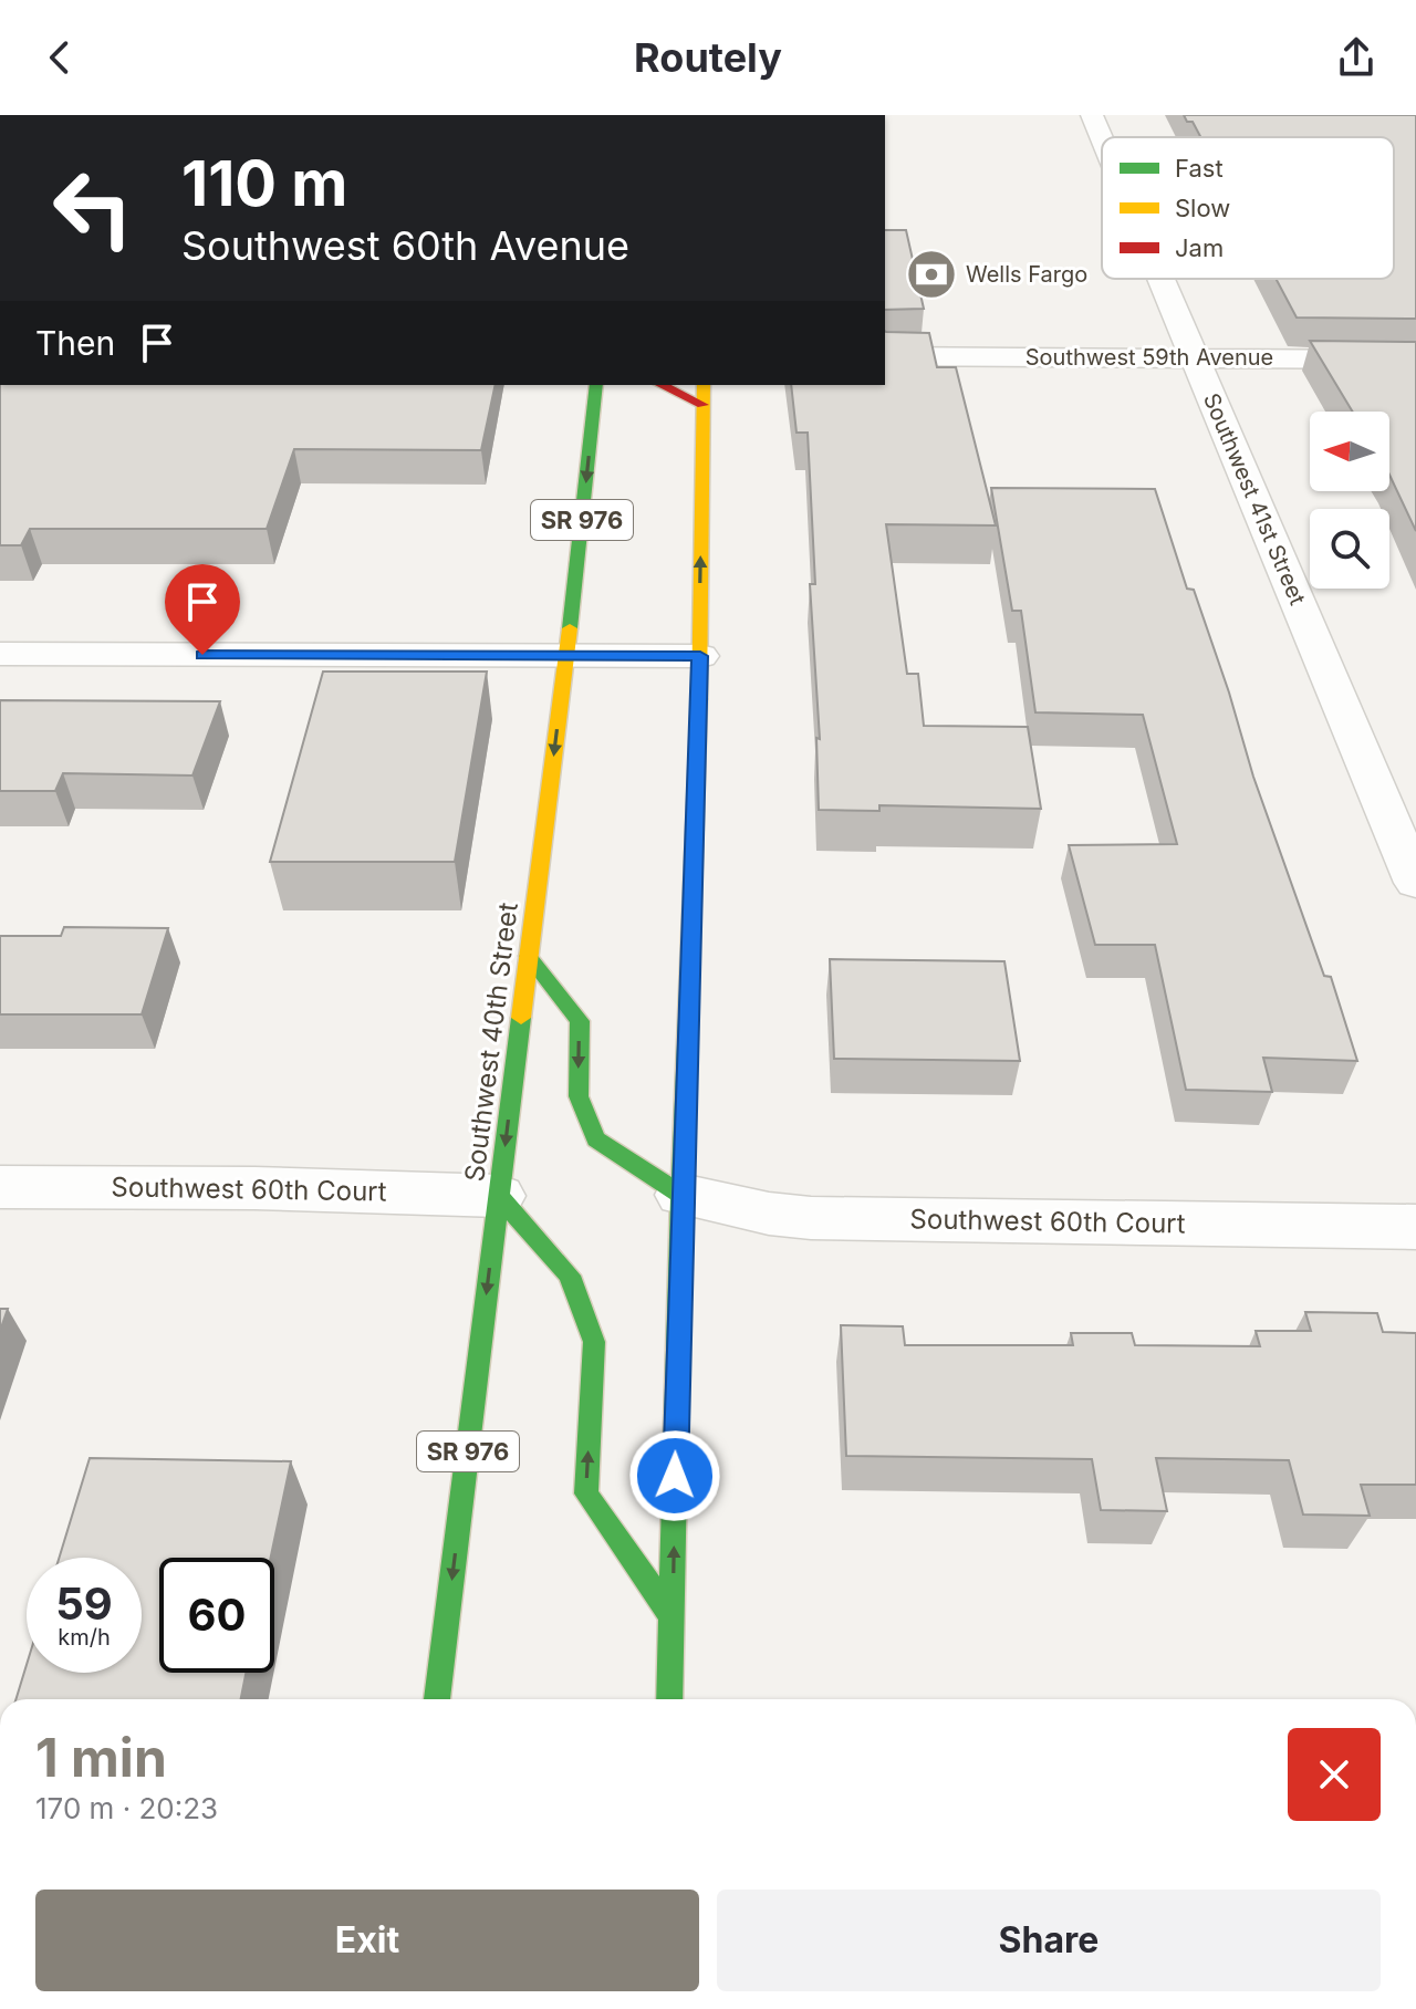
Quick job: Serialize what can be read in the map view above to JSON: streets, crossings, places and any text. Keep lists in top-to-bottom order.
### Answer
{
  "streets": {
    "main road": ["SR 976", "Southwest 40th Street"],
    "street": ["Southwest 59th Avenue", "Southwest 41st Street", "Southwest 60th Court"]
  },
  "crossings": [
    ["Southwest 59th Avenue", "Southwest 41st Street"],
    ["Southwest 40th Street", "Southwest 60th Court"]
  ],
  "places": {
    "bank": ["Wells Fargo"]
  },
  "legend": ["Fast", "Slow", "Jam"],
  "north": "left",
  "page": {
    "header": "Routely",
    "turn": ["110 m", "Southwest 60th Avenue"],
    "then": "Then",
    "speed": "59 km/h",
    "limit": "60",
    "heading": ["1 min", "170 m · 20:23"],
    "buttons": ["Exit", "Share"]
  }
}
